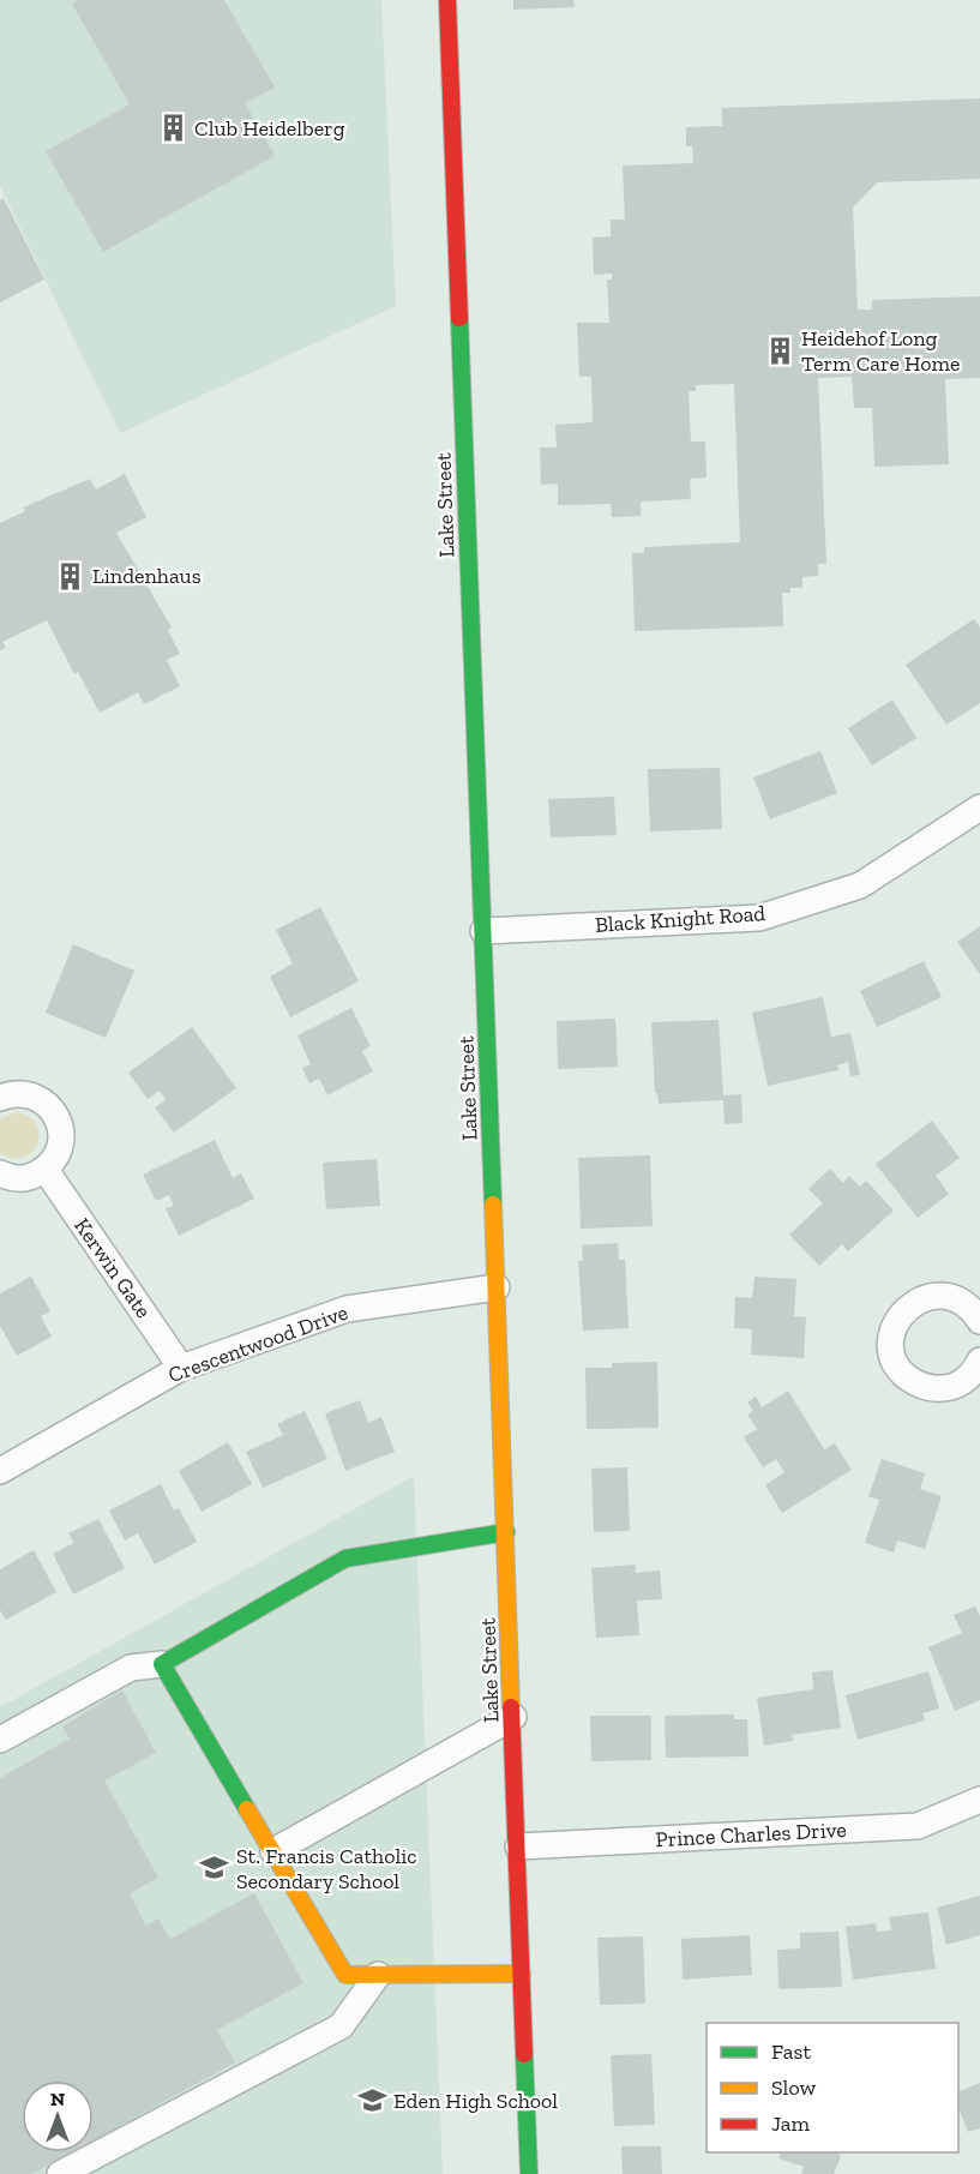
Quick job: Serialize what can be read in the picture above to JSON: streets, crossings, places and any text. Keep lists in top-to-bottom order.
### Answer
{
  "streets": {
    "main road": ["Lake Street"],
    "street": [
      "Black Knight Road",
      "Kerwin Gate",
      "Crescentwood Drive",
      "Prince Charles Drive"
    ]
  },
  "crossings": [
    ["Lake Street", "Black Knight Road"],
    ["Lake Street", "Crescentwood Drive"],
    ["Lake Street", "Prince Charles Drive"],
    ["Kerwin Gate", "Crescentwood Drive"]
  ],
  "places": {
    "building": ["Club Heidelberg", "Heidehof Long Term Care Home", "Lindenhaus"],
    "school or university": ["St. Francis Catholic Secondary School", "Eden High School"]
  },
  "legend": ["Fast", "Slow", "Jam"],
  "north": "top"
}
